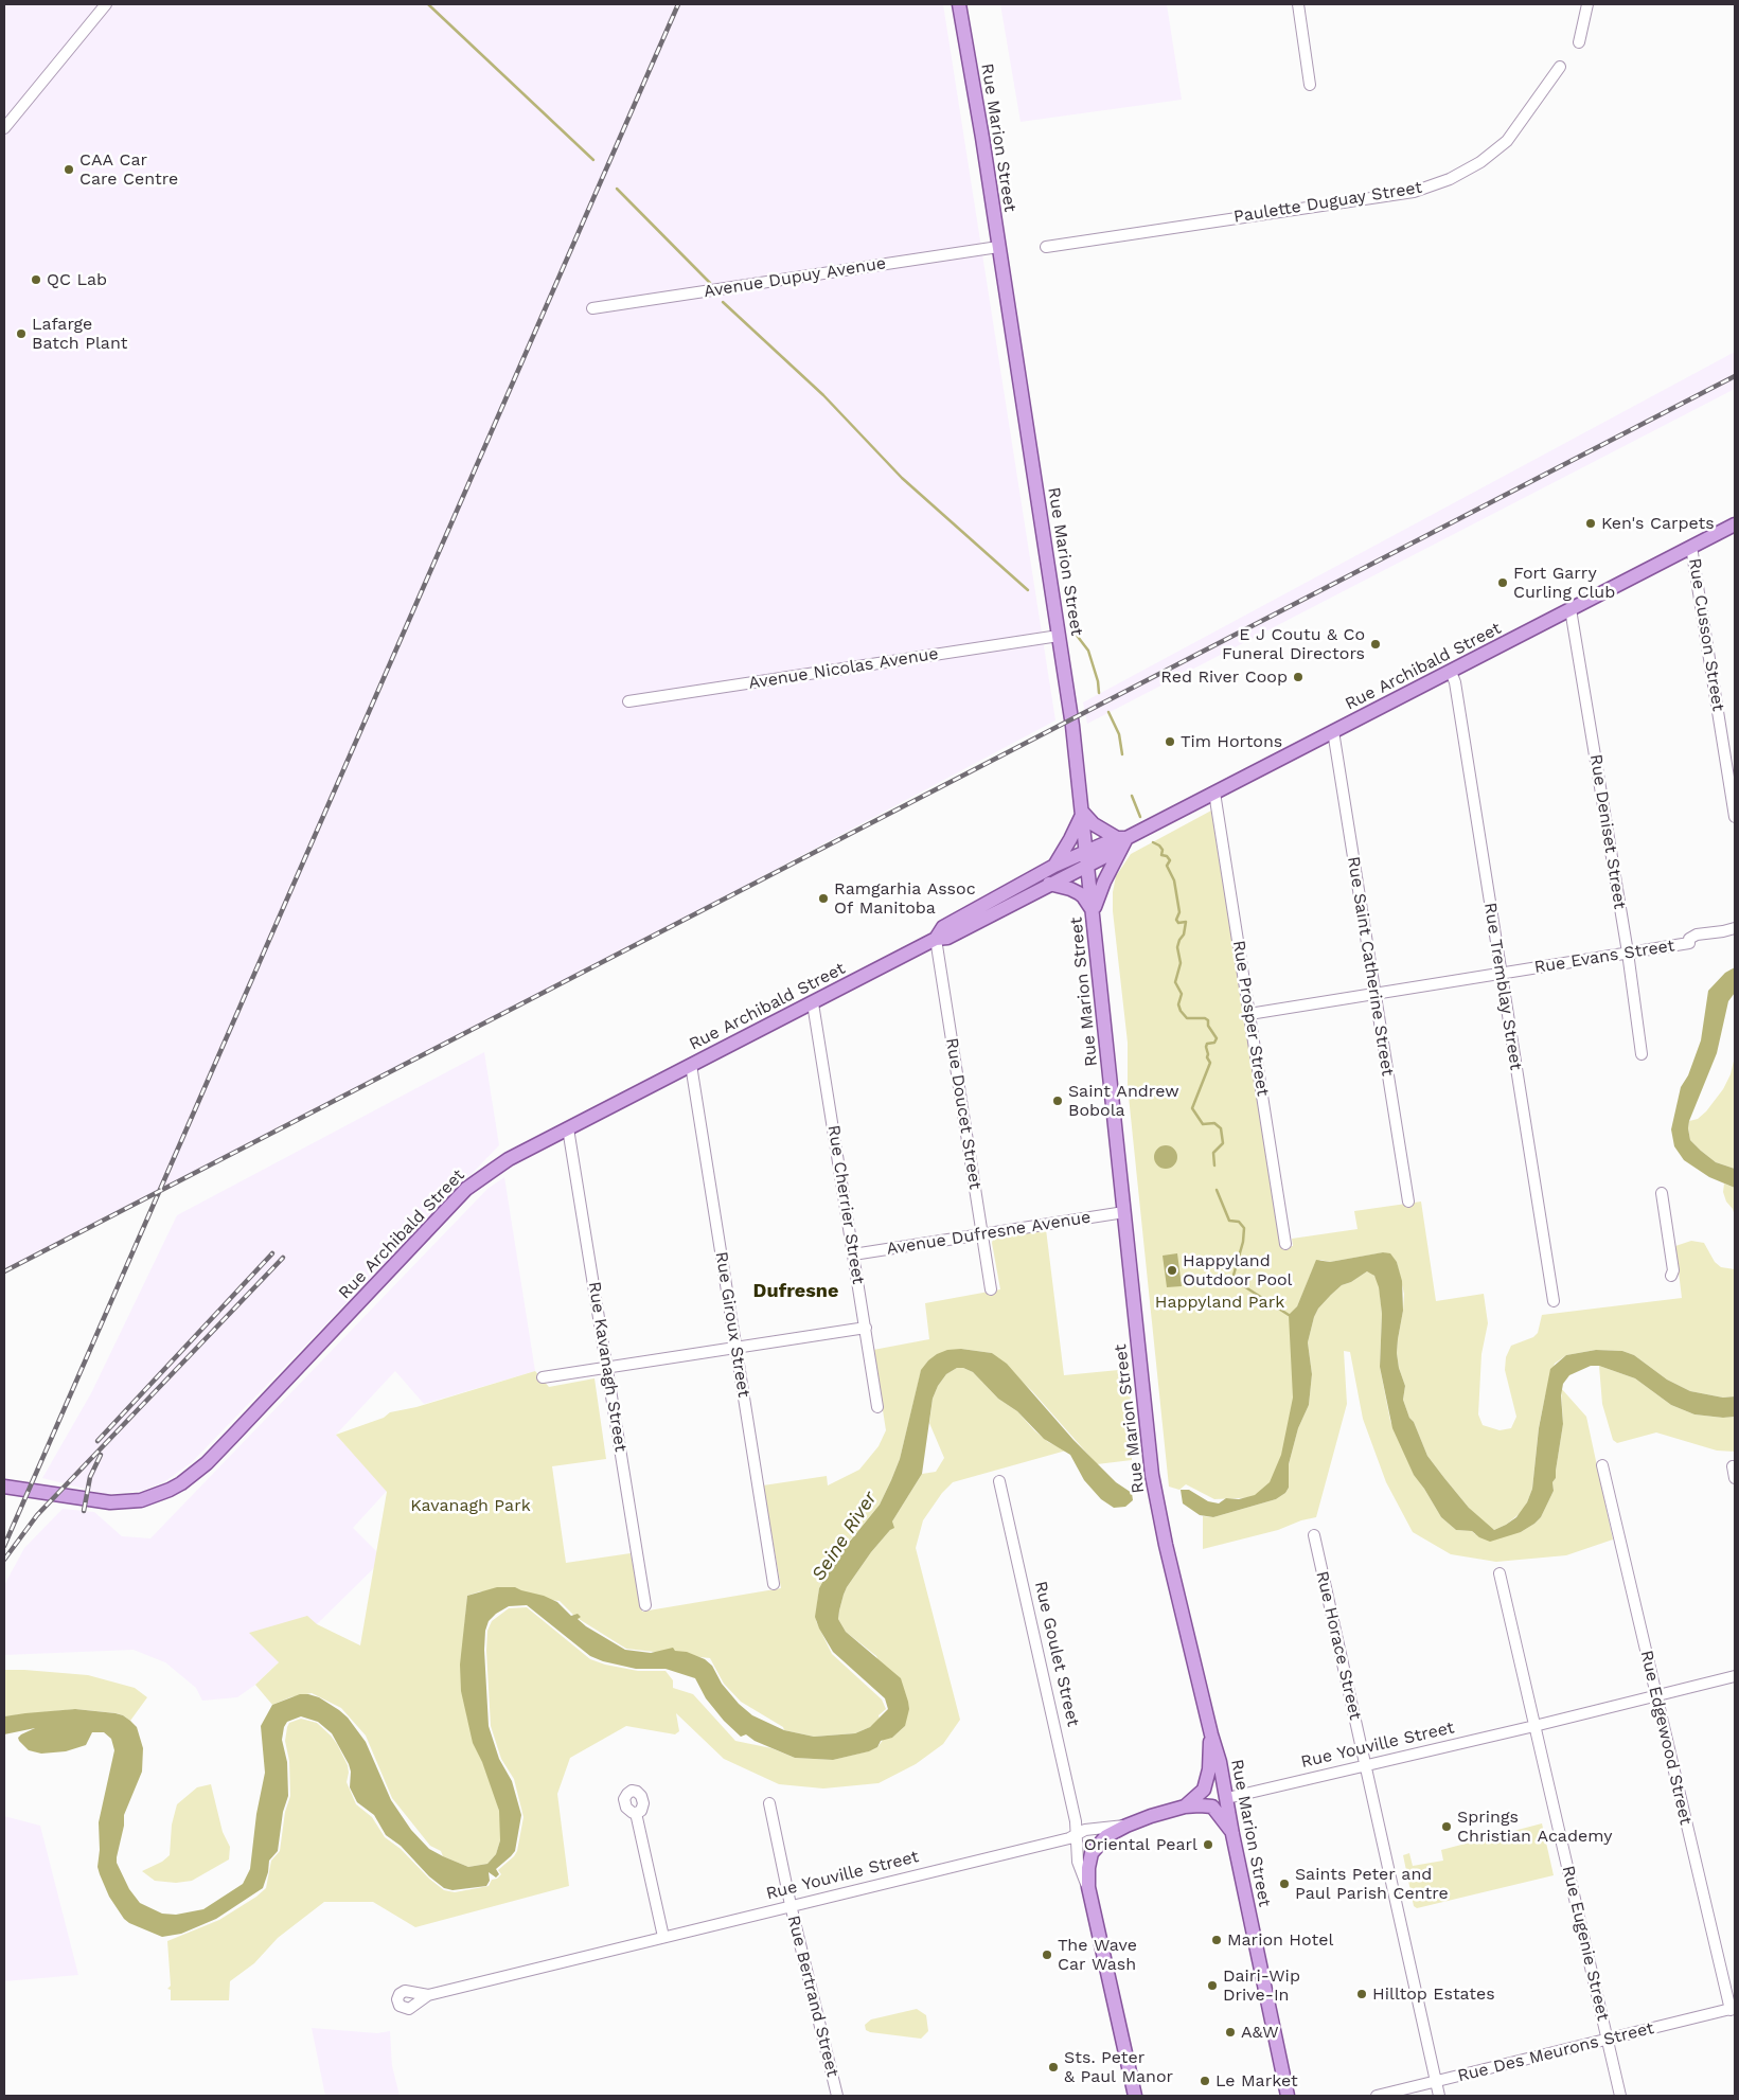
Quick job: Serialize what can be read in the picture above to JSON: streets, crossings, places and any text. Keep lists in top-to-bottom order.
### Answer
{
  "streets": {
    "main road": ["Rue Marion Street", "Rue Archibald Street", "Rue Youville Street"],
    "street": [
      "Paulette Duguay Street",
      "Avenue Dupuy Avenue",
      "Rue Cusson Street",
      "Avenue Nicolas Avenue",
      "Rue Deniset Street",
      "Rue Evans Street",
      "Rue Saint Catherine Street",
      "Rue Tremblay Street",
      "Rue Prosper Street",
      "Rue Doucet Street",
      "Rue Cherrier Street",
      "Avenue Dufresne Avenue",
      "Rue Giroux Street",
      "Rue Kavanagh Street",
      "Rue Horace Street",
      "Rue Goulet Street",
      "Rue Edgewood Street",
      "Rue Eugenie Street",
      "Rue Bertrand Street",
      "Rue Des Meurons Street"
    ]
  },
  "crossings": [
    ["Rue Marion Street", "Avenue Dupuy Avenue"],
    ["Rue Marion Street", "Rue Archibald Street"],
    ["Rue Marion Street", "Avenue Nicolas Avenue"],
    ["Rue Marion Street", "Avenue Dufresne Avenue"],
    ["Rue Marion Street", "Rue Youville Street"],
    ["Rue Cusson Street", "Rue Archibald Street"],
    ["Rue Archibald Street", "Rue Deniset Street"],
    ["Rue Archibald Street", "Rue Saint Catherine Street"],
    ["Rue Archibald Street", "Rue Tremblay Street"],
    ["Rue Archibald Street", "Rue Prosper Street"],
    ["Rue Archibald Street", "Rue Doucet Street"],
    ["Rue Archibald Street", "Rue Cherrier Street"],
    ["Rue Archibald Street", "Rue Giroux Street"],
    ["Rue Archibald Street", "Rue Kavanagh Street"],
    ["Rue Deniset Street", "Rue Evans Street"],
    ["Rue Evans Street", "Rue Saint Catherine Street"],
    ["Rue Evans Street", "Rue Tremblay Street"],
    ["Rue Evans Street", "Rue Prosper Street"],
    ["Rue Doucet Street", "Avenue Dufresne Avenue"],
    ["Rue Cherrier Street", "Avenue Dufresne Avenue"],
    ["Rue Horace Street", "Rue Youville Street"],
    ["Rue Horace Street", "Rue Des Meurons Street"],
    ["Rue Goulet Street", "Rue Youville Street"],
    ["Rue Edgewood Street", "Rue Youville Street"],
    ["Rue Edgewood Street", "Rue Des Meurons Street"],
    ["Rue Youville Street", "Rue Eugenie Street"],
    ["Rue Youville Street", "Rue Bertrand Street"],
    ["Rue Eugenie Street", "Rue Des Meurons Street"]
  ],
  "districts": ["Dufresne"],
  "water": ["Seine River"],
  "parks": ["Happyland Park", "Kavanagh Park"],
  "places": [
    "CAA Car Care Centre",
    "QC Lab",
    "Lafarge Batch Plant",
    "Ken's Carpets",
    "Fort Garry Curling Club",
    "E J Coutu & Co Funeral Directors",
    "Red River Coop",
    "Tim Hortons",
    "Ramgarhia Assoc Of Manitoba",
    "Saint Andrew Bobola",
    "Happyland Outdoor Pool",
    "Springs Christian Academy",
    "Oriental Pearl",
    "Saints Peter and Paul Parish Centre",
    "Marion Hotel",
    "The Wave Car Wash",
    "Dairi-Wip Drive-In",
    "Hilltop Estates",
    "A&W",
    "Sts. Peter & Paul Manor",
    "Le Market"
  ]
}
